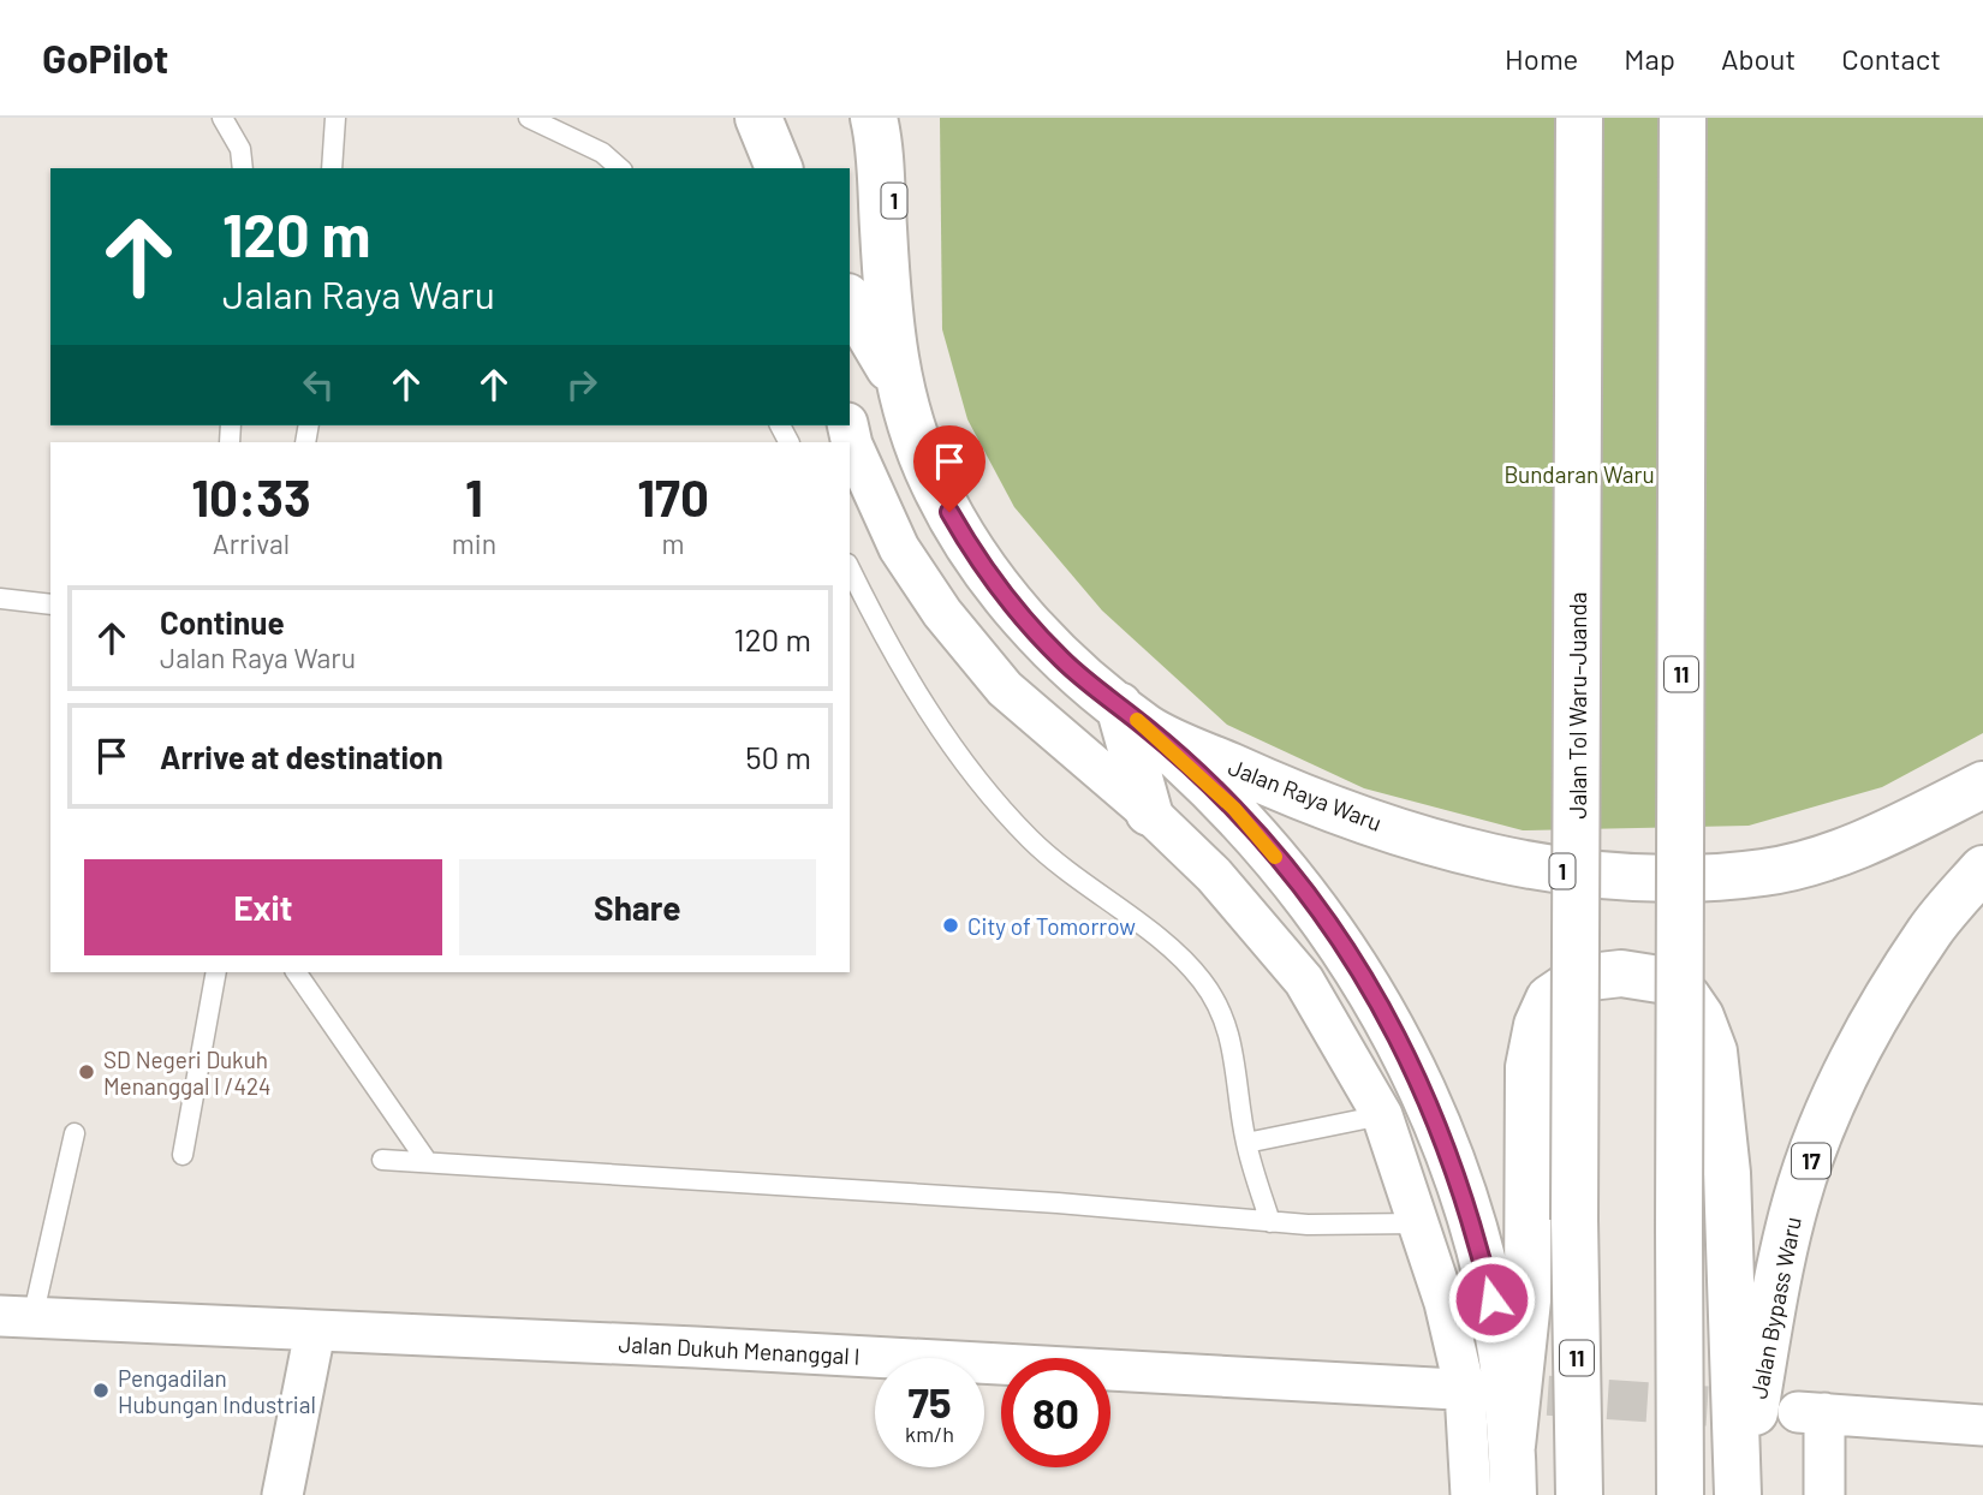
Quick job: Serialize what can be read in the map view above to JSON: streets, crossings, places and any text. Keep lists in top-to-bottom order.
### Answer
{
  "streets": {
    "highway": [
      "1",
      "11",
      "Jalan Tol Waru–Juanda",
      "Jalan Raya Waru",
      "17",
      "Jalan Bypass Waru"
    ],
    "street": ["Jalan Dukuh Menanggal I"]
  },
  "crossings": [
    ["1", "Jalan Raya Waru"]
  ],
  "parks": ["Bundaran Waru"],
  "places": ["City of Tomorrow", "SD Negeri Dukuh Menanggal I /424", "Pengadilan Hubungan Industrial"],
  "page": {
    "header": "GoPilot",
    "nav": [
      "Home",
      "Map",
      "About",
      "Contact"
    ],
    "turn": ["120 m", "Jalan Raya Waru"],
    "eta": [
      "10:33",
      "Arrival",
      "1",
      "min",
      "170",
      "m"
    ],
    "list": [
      {
        "name": "Continue",
        "note": "Jalan Raya Waru",
        "value": "120 m"
      },
      {
        "name": "Arrive at destination",
        "value": "50 m"
      }
    ],
    "buttons": ["Exit", "Share"],
    "speed": "75 km/h",
    "limit": "80"
  }
}
